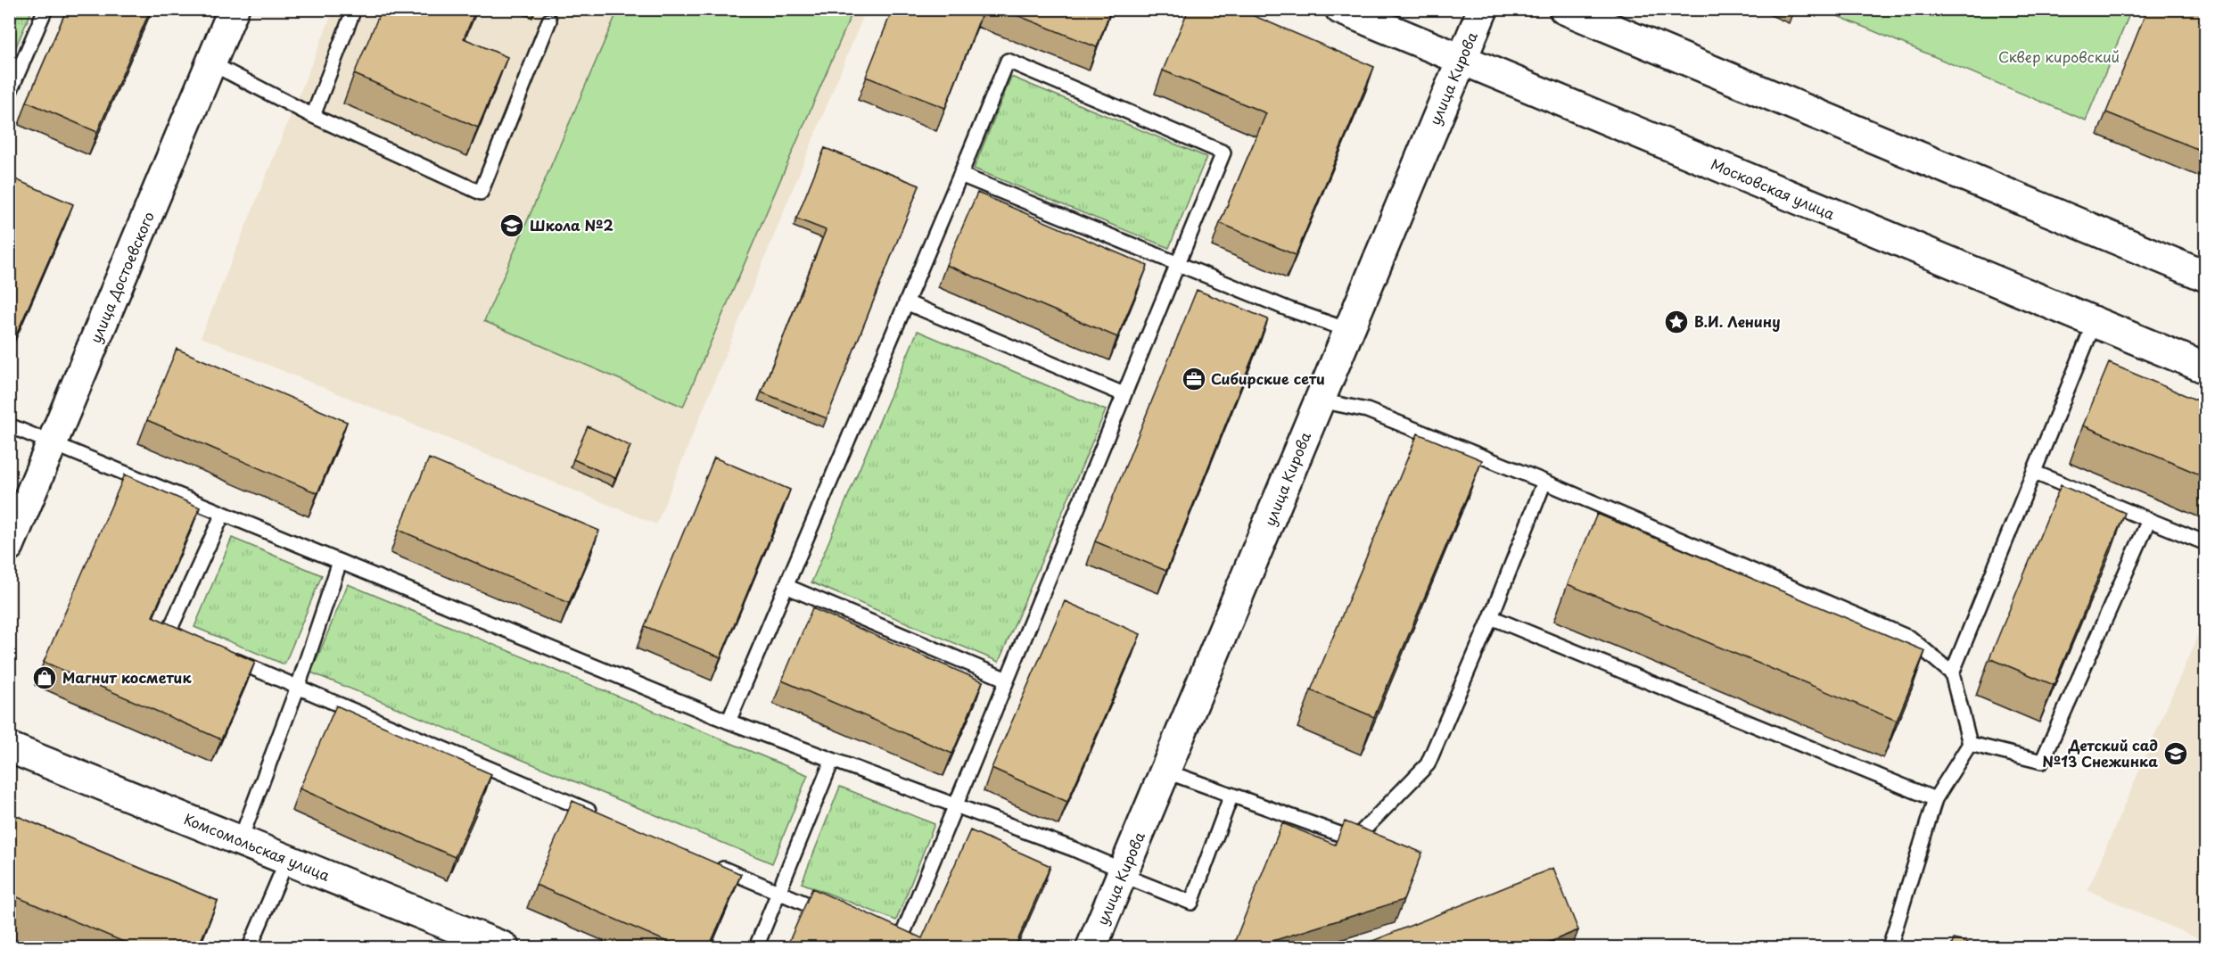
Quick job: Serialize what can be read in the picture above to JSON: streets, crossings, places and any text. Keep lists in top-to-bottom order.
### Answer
{
  "streets": {
    "main road": [
      "улица Кирова",
      "Московская улица",
      "улица Достоевского",
      "Комсомольская улица"
    ]
  },
  "crossings": [
    ["улица Кирова", "Московская улица"]
  ],
  "parks": ["Сквер кировский"],
  "places": {
    "school or university": ["Школа №2", "Детский сад №13 Снежинка"],
    "place": ["В.И. Ленину"],
    "office": ["Сибирские сети"],
    "shop": ["Магнит косметик"]
  }
}
